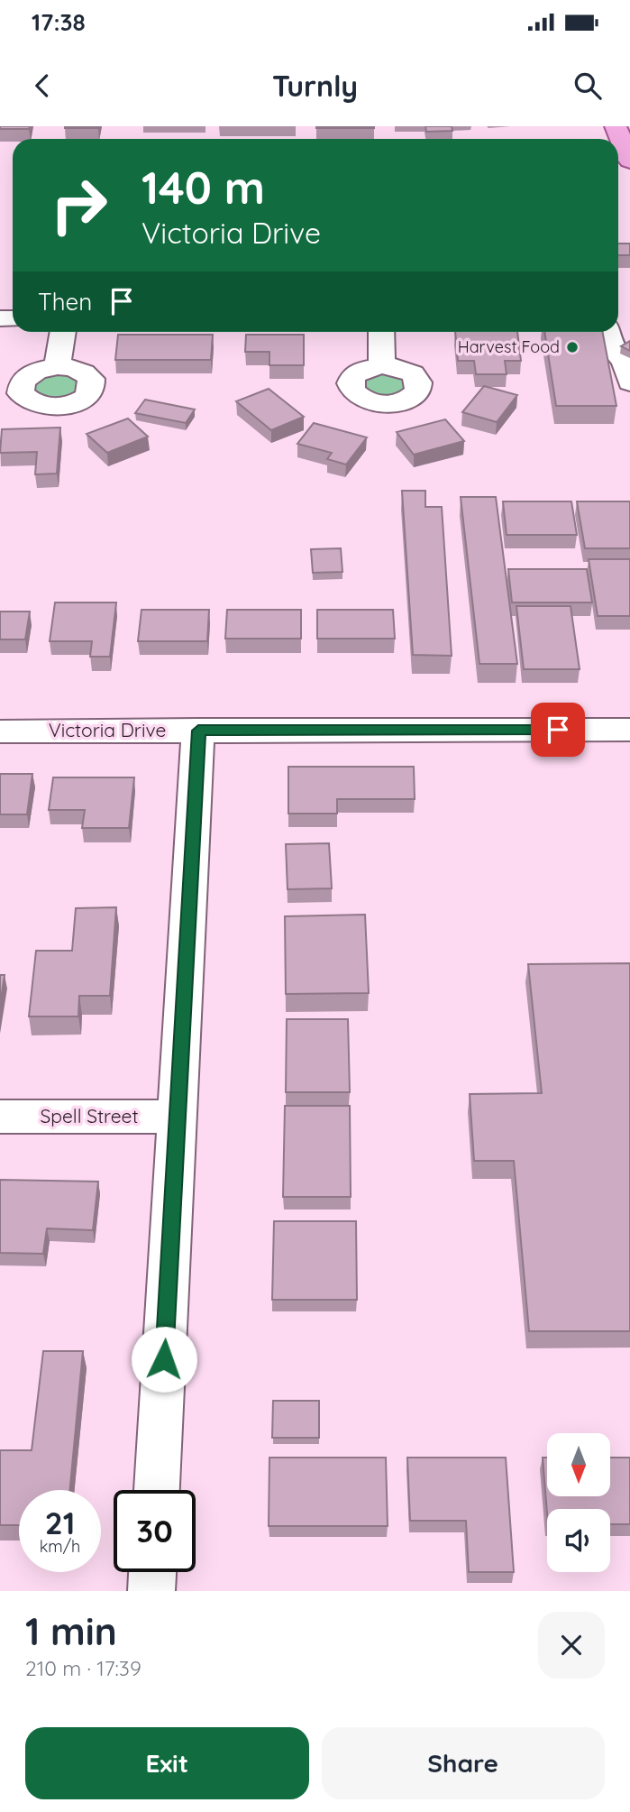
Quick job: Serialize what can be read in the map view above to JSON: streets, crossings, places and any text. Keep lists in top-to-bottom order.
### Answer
{
  "streets": {
    "street": ["Victoria Drive", "Spell Street"]
  },
  "places": ["Harvest Food"],
  "north": "bottom",
  "page": {
    "status": "17:38",
    "header": "Turnly",
    "turn": ["140 m", "Victoria Drive"],
    "then": "Then",
    "speed": "21 km/h",
    "limit": "30",
    "heading": ["1 min", "210 m · 17:39"],
    "buttons": ["Exit", "Share"]
  }
}
